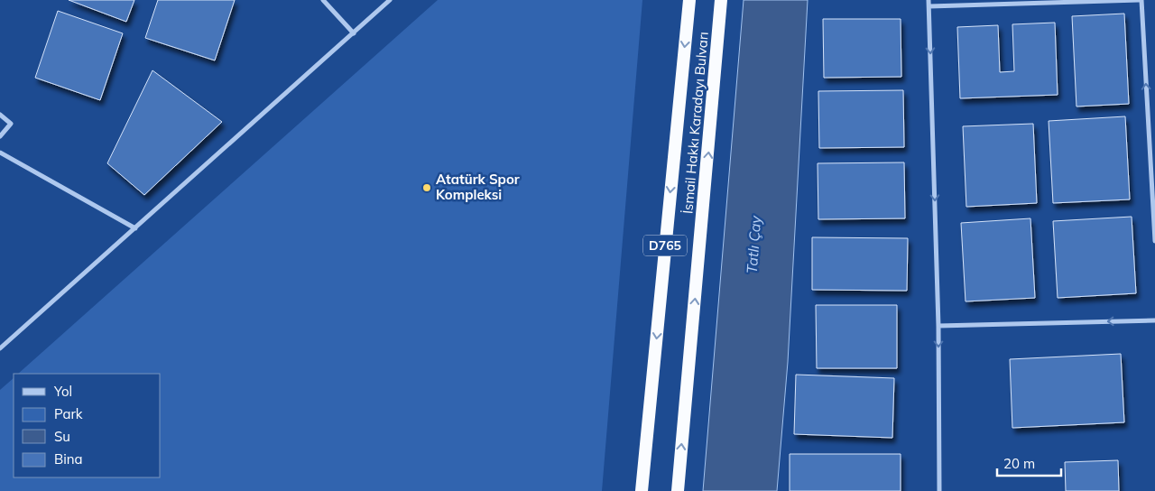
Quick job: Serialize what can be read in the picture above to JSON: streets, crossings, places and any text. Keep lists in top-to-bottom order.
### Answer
{
  "streets": {
    "highway": ["İsmail Hakkı Karadayı Bulvarı", "D765"]
  },
  "water": ["Tatlı Çay"],
  "places": ["Atatürk Spor Kompleksi"],
  "legend": [
    "Yol",
    "Park",
    "Su",
    "Bina"
  ],
  "scale_bar": "20 m"
}
